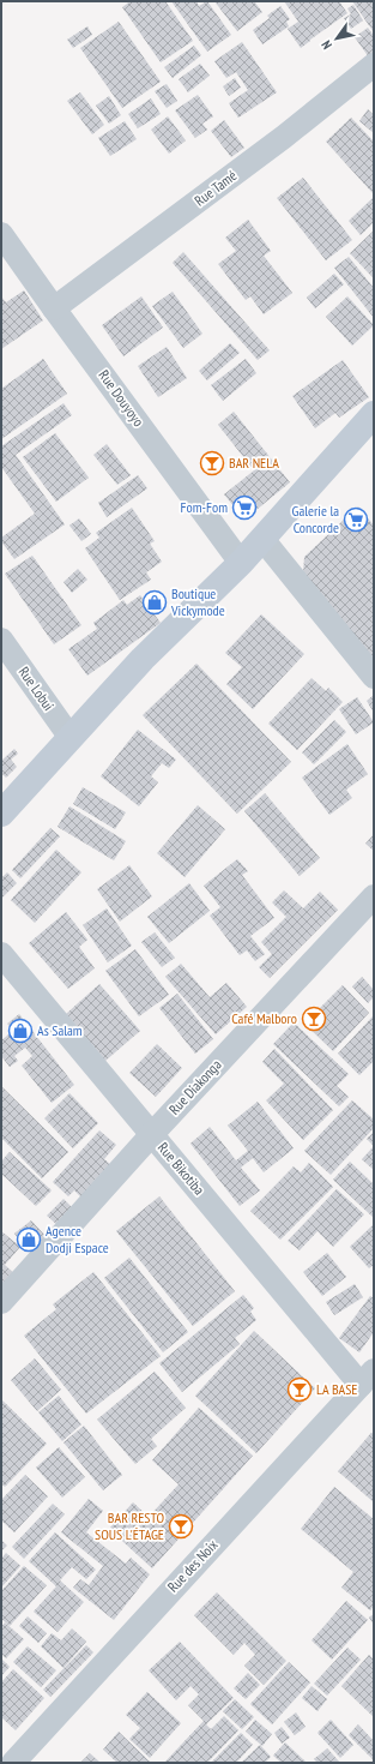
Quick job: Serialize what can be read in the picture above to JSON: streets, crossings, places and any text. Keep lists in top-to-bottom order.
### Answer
{
  "streets": {
    "street": [
      "Rue Tamé",
      "Rue Douyoyo",
      "Rue Lobui",
      "Rue Diakonga",
      "Rue Bikotiba",
      "Rue des Noix"
    ]
  },
  "crossings": [
    ["Rue Tamé", "Rue Douyoyo"],
    ["Rue Diakonga", "Rue Bikotiba"],
    ["Rue Bikotiba", "Rue des Noix"]
  ],
  "places": {
    "bar": [
      "BAR NELA",
      "Café Malboro",
      "LA BASE",
      "BAR RESTO SOUS L'ÉTAGE"
    ],
    "supermarket": ["Fom-Fom", "Galerie la Concorde"],
    "shop": ["Boutique Vickymode", "As Salam", "Agence Dodji Espace"]
  },
  "north": "bottom left"
}
